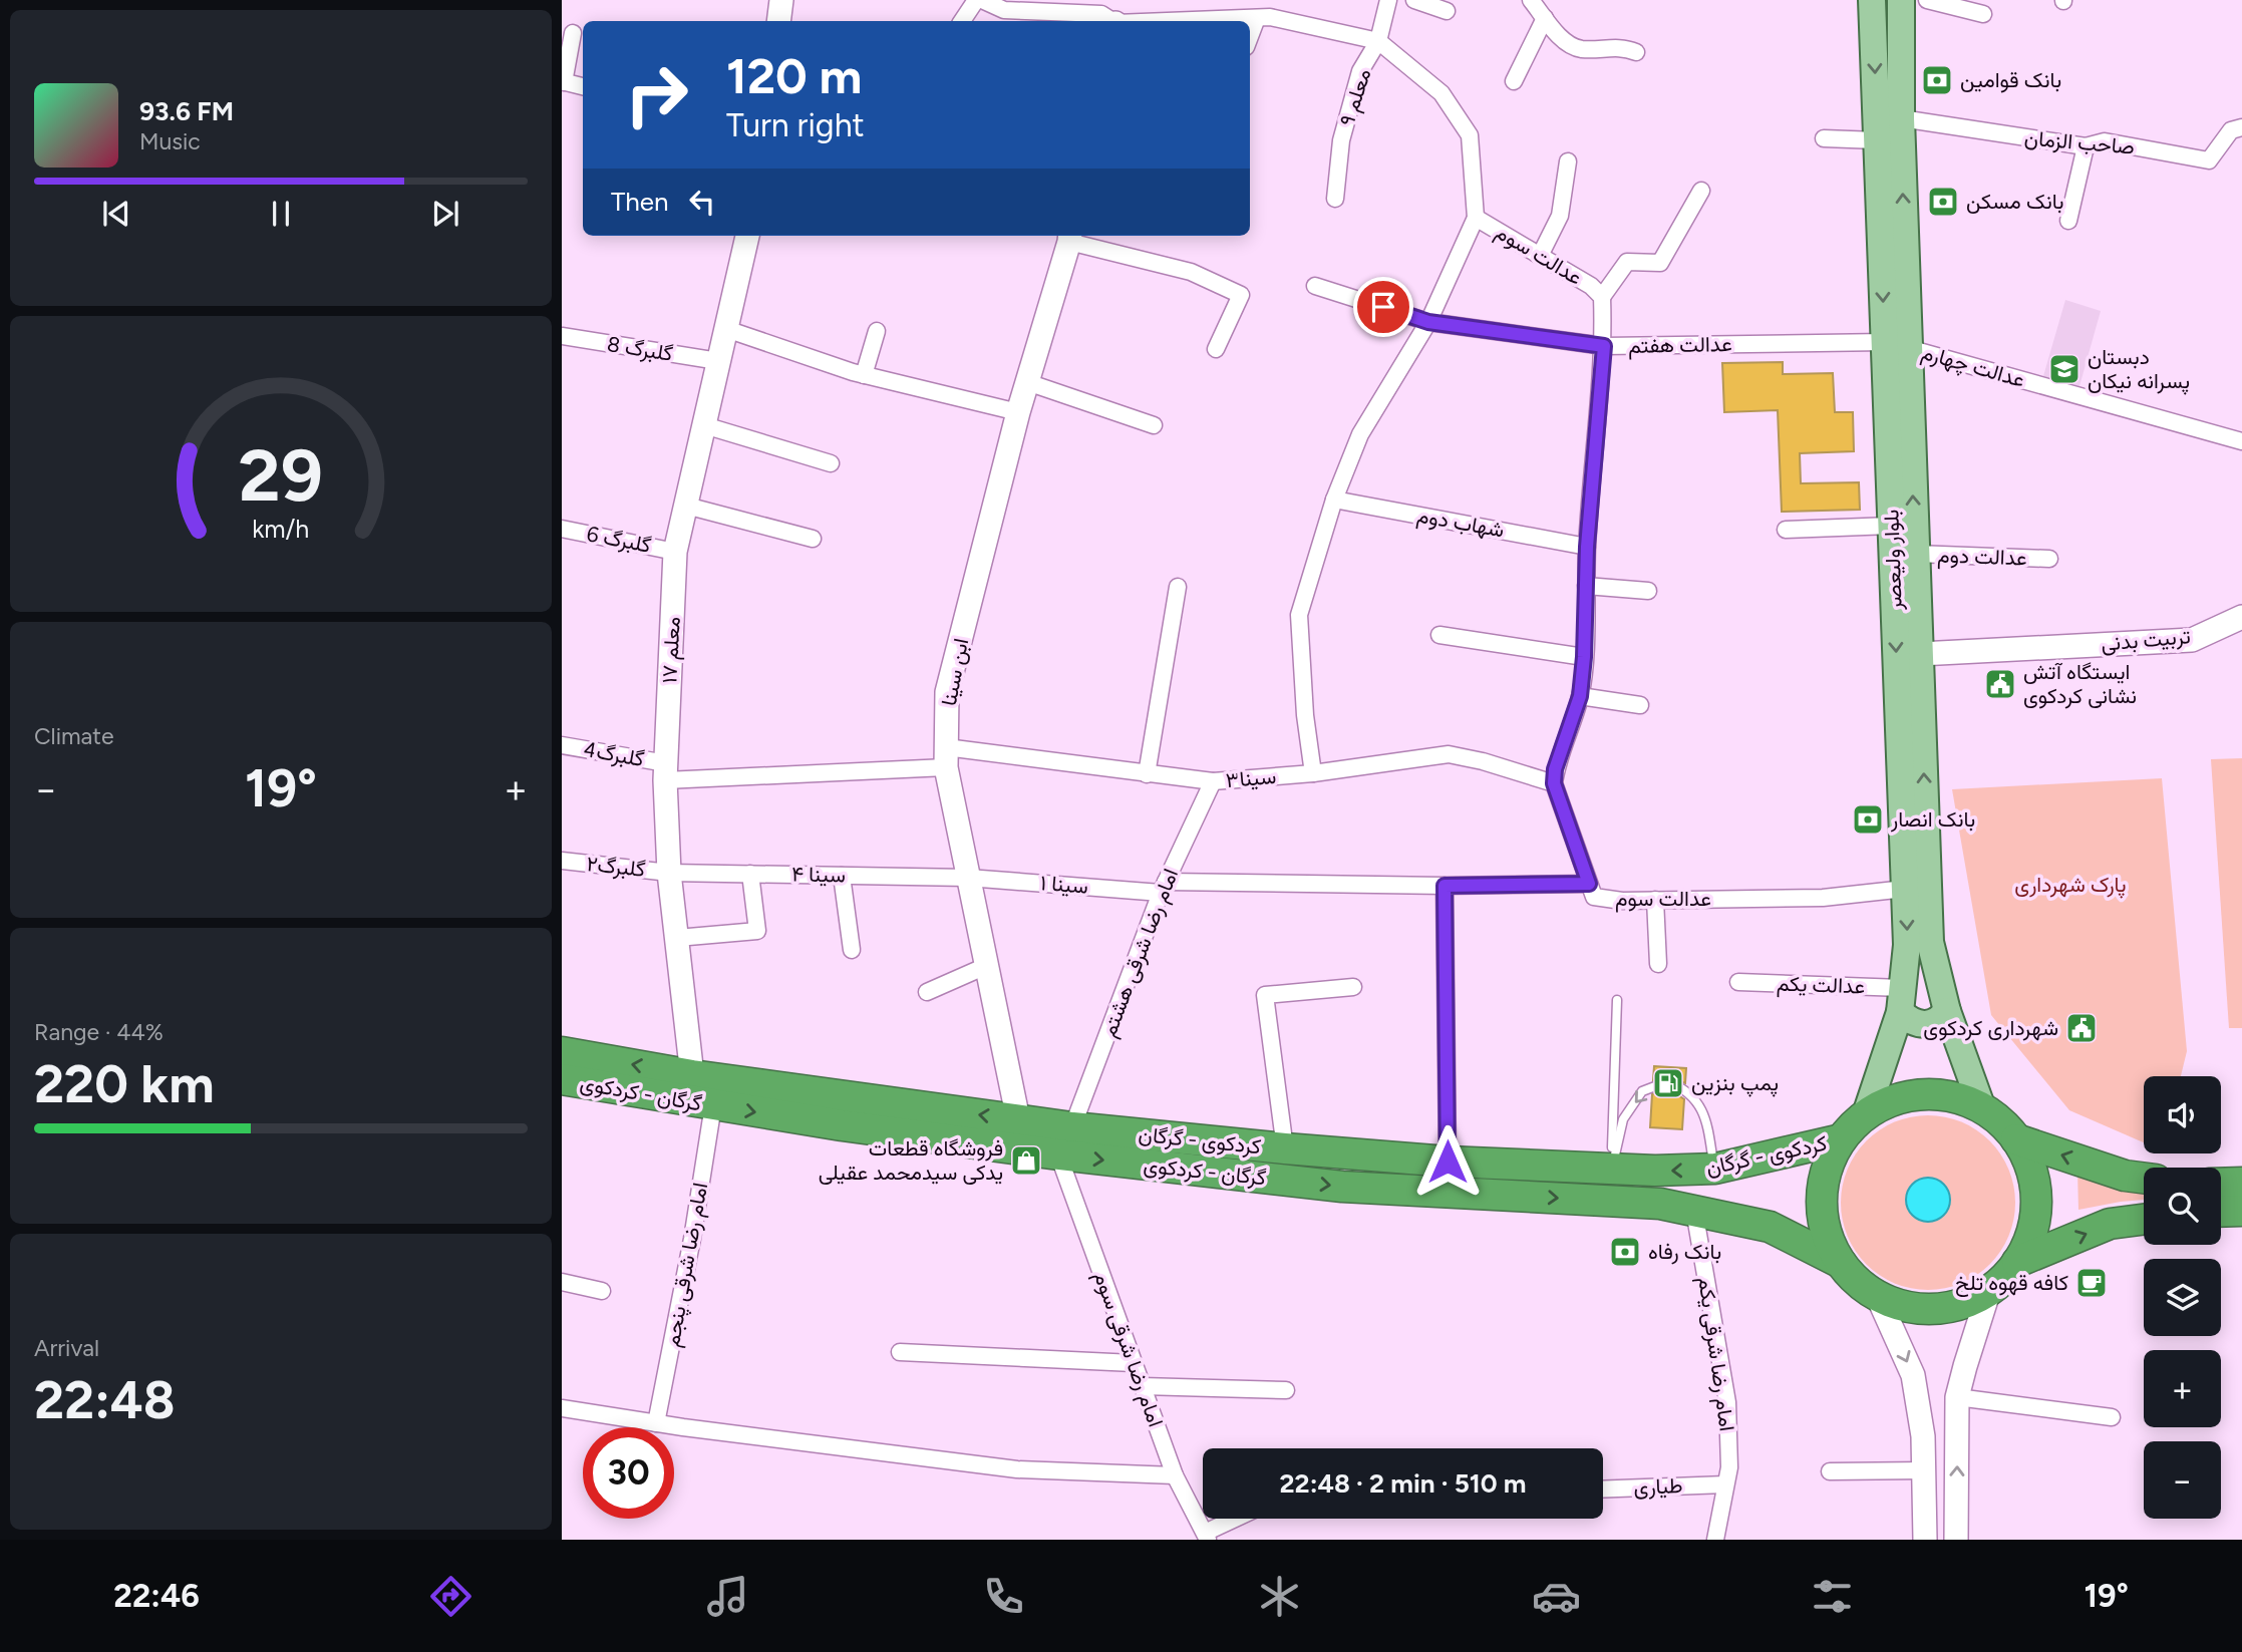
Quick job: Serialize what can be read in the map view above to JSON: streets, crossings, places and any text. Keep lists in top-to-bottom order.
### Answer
{
  "streets": {
    "highway": ["گرگان - کردکوی", "کردکوی - گرگان"],
    "main road": ["بلوار ولیعصر"],
    "street": [
      "معلم ۹",
      "صاحب الزمان",
      "عدالت سوم",
      "عدالت هفتم",
      "گلبرگ 8",
      "عدالت چهارم",
      "شهاب دوم",
      "گلبرگ 6",
      "عدالت دوم",
      "تربیت بدنی",
      "معلم ۱۷",
      "ابن سینا",
      "گلبرگ4",
      "سینا۳",
      "گلبرگ۲",
      "سینا ۴",
      "سینا ۱",
      "امام رضا شرقی هشتم",
      "عدالت یکم",
      "امام رضا شرقی پنجم",
      "امام رضا شرقی سوم",
      "امام رضا شرقی یکم",
      "طیاری"
    ]
  },
  "crossings": [
    ["صاحب الزمان", "بلوار ولیعصر"],
    ["عدالت سوم", "عدالت هفتم"],
    ["عدالت سوم", "شهاب دوم"],
    ["عدالت سوم", "بلوار ولیعصر"],
    ["عدالت سوم", "سینا۳"],
    ["عدالت سوم", "سینا ۱"],
    ["عدالت هفتم", "عدالت چهارم"],
    ["عدالت هفتم", "بلوار ولیعصر"],
    ["گلبرگ 8", "معلم ۱۷"],
    ["عدالت چهارم", "بلوار ولیعصر"],
    ["گلبرگ 6", "معلم ۱۷"],
    ["عدالت دوم", "بلوار ولیعصر"],
    ["بلوار ولیعصر", "تربیت بدنی"],
    ["بلوار ولیعصر", "عدالت یکم"],
    ["بلوار ولیعصر", "گرگان - کردکوی"],
    ["بلوار ولیعصر", "کردکوی - گرگان"],
    ["معلم ۱۷", "گلبرگ4"],
    ["معلم ۱۷", "گلبرگ۲"],
    ["معلم ۱۷", "سینا ۴"],
    ["معلم ۱۷", "کردکوی - گرگان"],
    ["ابن سینا", "گلبرگ4"],
    ["ابن سینا", "سینا۳"],
    ["ابن سینا", "سینا ۴"],
    ["ابن سینا", "سینا ۱"],
    ["ابن سینا", "کردکوی - گرگان"],
    ["گلبرگ4", "سینا۳"],
    ["سینا۳", "امام رضا شرقی هشتم"],
    ["گلبرگ۲", "سینا ۴"],
    ["سینا ۴", "سینا ۱"],
    ["سینا ۱", "امام رضا شرقی هشتم"],
    ["امام رضا شرقی هشتم", "کردکوی - گرگان"],
    ["گرگان - کردکوی", "کردکوی - گرگان"],
    ["گرگان - کردکوی", "امام رضا شرقی پنجم"],
    ["گرگان - کردکوی", "امام رضا شرقی سوم"],
    ["گرگان - کردکوی", "امام رضا شرقی یکم"],
    ["امام رضا شرقی یکم", "طیاری"]
  ],
  "one_way": ["گرگان - کردکوی", "کردکوی - گرگان"],
  "parks": ["پارک شهرداری"],
  "places": {
    "bank": [
      "بانک قوامین",
      "بانک مسکن",
      "بانک انصار",
      "بانک رفاه"
    ],
    "school or university": ["دبستان پسرانه نیکان"],
    "public building": ["ایستگاه آتش نشانی کردکوی", "شهرداری کردکوی"],
    "fuel station": ["پمپ بنزین"],
    "shop": ["فروشگاه قطعات یدکی سیدمحمد عقیلی"],
    "cafe": ["کافه قهوه تلخ"]
  },
  "page": {
    "turn": ["120 m", "Turn right"],
    "song": ["93.6 FM", "Music"],
    "then": "Then",
    "tile": [
      "Climate",
      ["Range · 44%", "220 km"],
      ["Arrival", "22:48"]
    ],
    "heat": ["−", "19°", "+"],
    "map_buttons": ["+", "−"],
    "limit": "30",
    "trip": "22:48 · 2 min · 510 m",
    "tabs": ["22:46", "19°"],
    "gauge": ["29", "km/h"]
  }
}
